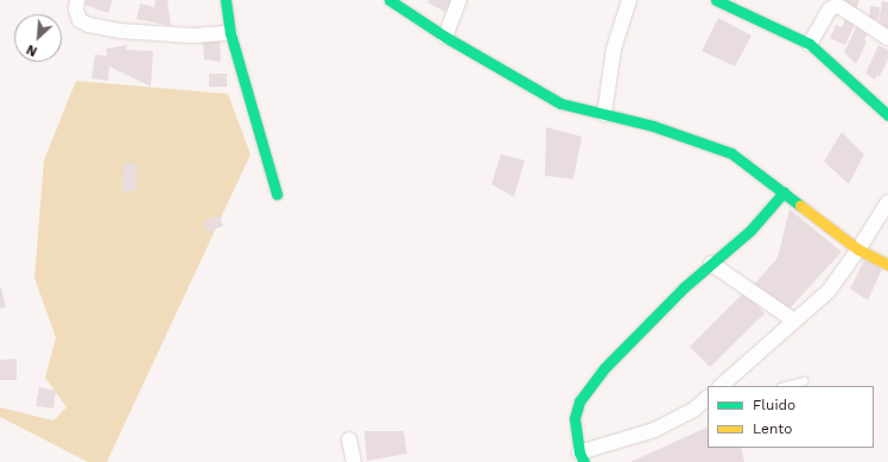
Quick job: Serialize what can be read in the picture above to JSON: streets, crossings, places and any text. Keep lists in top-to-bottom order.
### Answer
{
  "legend": ["Fluido", "Lento"],
  "north": "bottom left"
}
